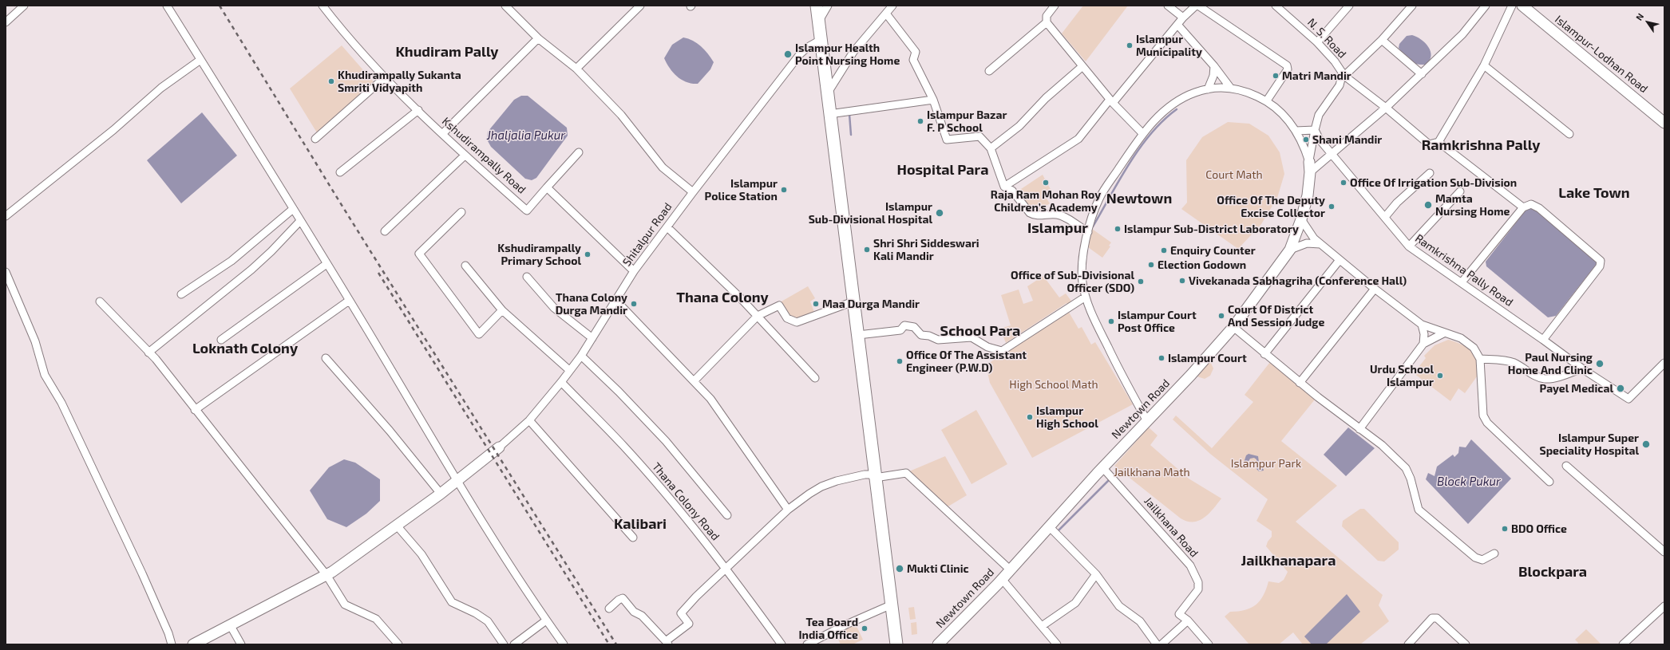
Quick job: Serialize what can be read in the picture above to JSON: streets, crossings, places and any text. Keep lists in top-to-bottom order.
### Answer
{
  "streets": {
    "street": [
      "N. S. Road",
      "Islampur-Lodhan Road",
      "Kshudirampally Road",
      "Shitalpur Road",
      "Ramkrishna Pally Road",
      "Newtown Road",
      "Thana Colony Road",
      "Jailkhana Road"
    ]
  },
  "crossings": [
    ["Shitalpur Road", "Thana Colony Road"],
    ["Newtown Road", "Jailkhana Road"]
  ],
  "districts": [
    "Khudiram Pally",
    "Ramkrishna Pally",
    "Hospital Para",
    "Lake Town",
    "Newtown",
    "Islampur",
    "Thana Colony",
    "School Para",
    "Loknath Colony",
    "Kalibari",
    "Jailkhanapara",
    "Blockpara"
  ],
  "water": ["Jhaljalia Pukur", "Block Pukur"],
  "parks": [
    "Court Math",
    "High School Math",
    "Islampur Park",
    "Jailkhana Math"
  ],
  "places": [
    "Islampur Municipality",
    "Islampur Health Point Nursing Home",
    "Matri Mandir",
    "Khudirampally Sukanta Smriti Vidyapith",
    "Islampur Bazar F. P School",
    "Shani Mandir",
    "Raja Ram Mohan Roy Children’s Academy",
    "Office Of Irrigation Sub-Division",
    "Islampur Police Station",
    "Mamta Nursing Home",
    "Office Of The Deputy Excise Collector",
    "Islampur Sub-Divisional Hospital",
    "Islampur Sub-District Laboratory",
    "Shri Shri Siddeswari Kali Mandir",
    "Enquiry Counter",
    "Kshudirampally Primary School",
    "Election Godown",
    "Vivekanada Sabhagriha (Conference Hall)",
    "Office of Sub-Divisional Officer (SDO)",
    "Thana Colony Durga Mandir",
    "Maa Durga Mandir",
    "Court Of District And Session Judge",
    "Islampur Court Post Office",
    "Islampur Court",
    "Office Of The Assistant Engineer (P.W.D)",
    "Paul Nursing Home And Clinic",
    "Urdu School Islampur",
    "Payel Medical",
    "Islampur High School",
    "Islampur Super Speciality Hospital",
    "BDO Office",
    "Mukti Clinic",
    "Tea Board India Office"
  ],
  "north": "top left"
}
